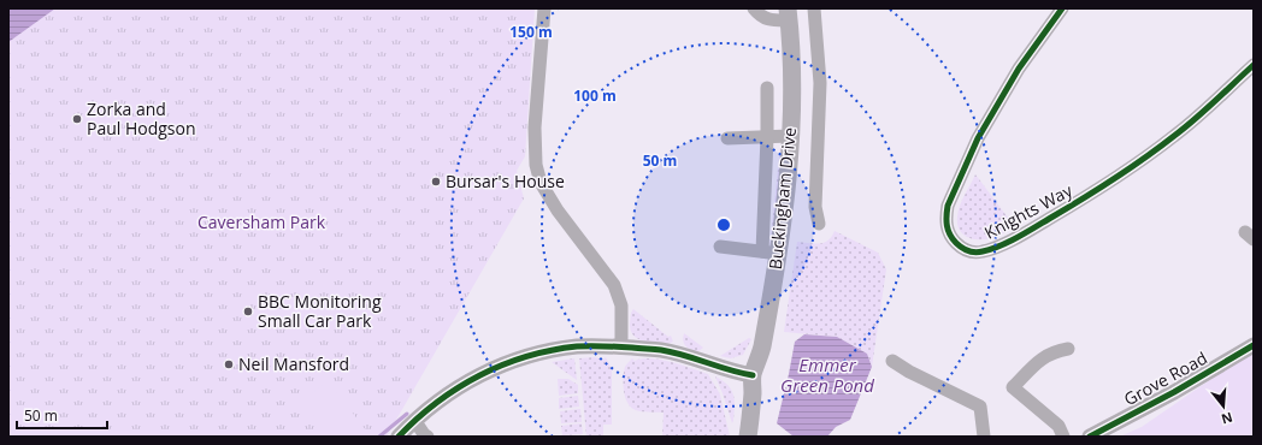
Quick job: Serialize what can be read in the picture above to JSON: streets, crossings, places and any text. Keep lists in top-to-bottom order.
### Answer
{
  "streets": {
    "main road": ["Buckingham Drive"],
    "street": ["Knights Way", "Grove Road"]
  },
  "water": ["Emmer Green Pond"],
  "parks": ["Caversham Park"],
  "places": [
    "Zorka and Paul Hodgson",
    "Bursar's House",
    "BBC Monitoring Small Car Park",
    "Neil Mansford"
  ],
  "scale_bar": "50 m",
  "north": "bottom",
  "rings": ["150 m", "100 m", "50 m"]
}
